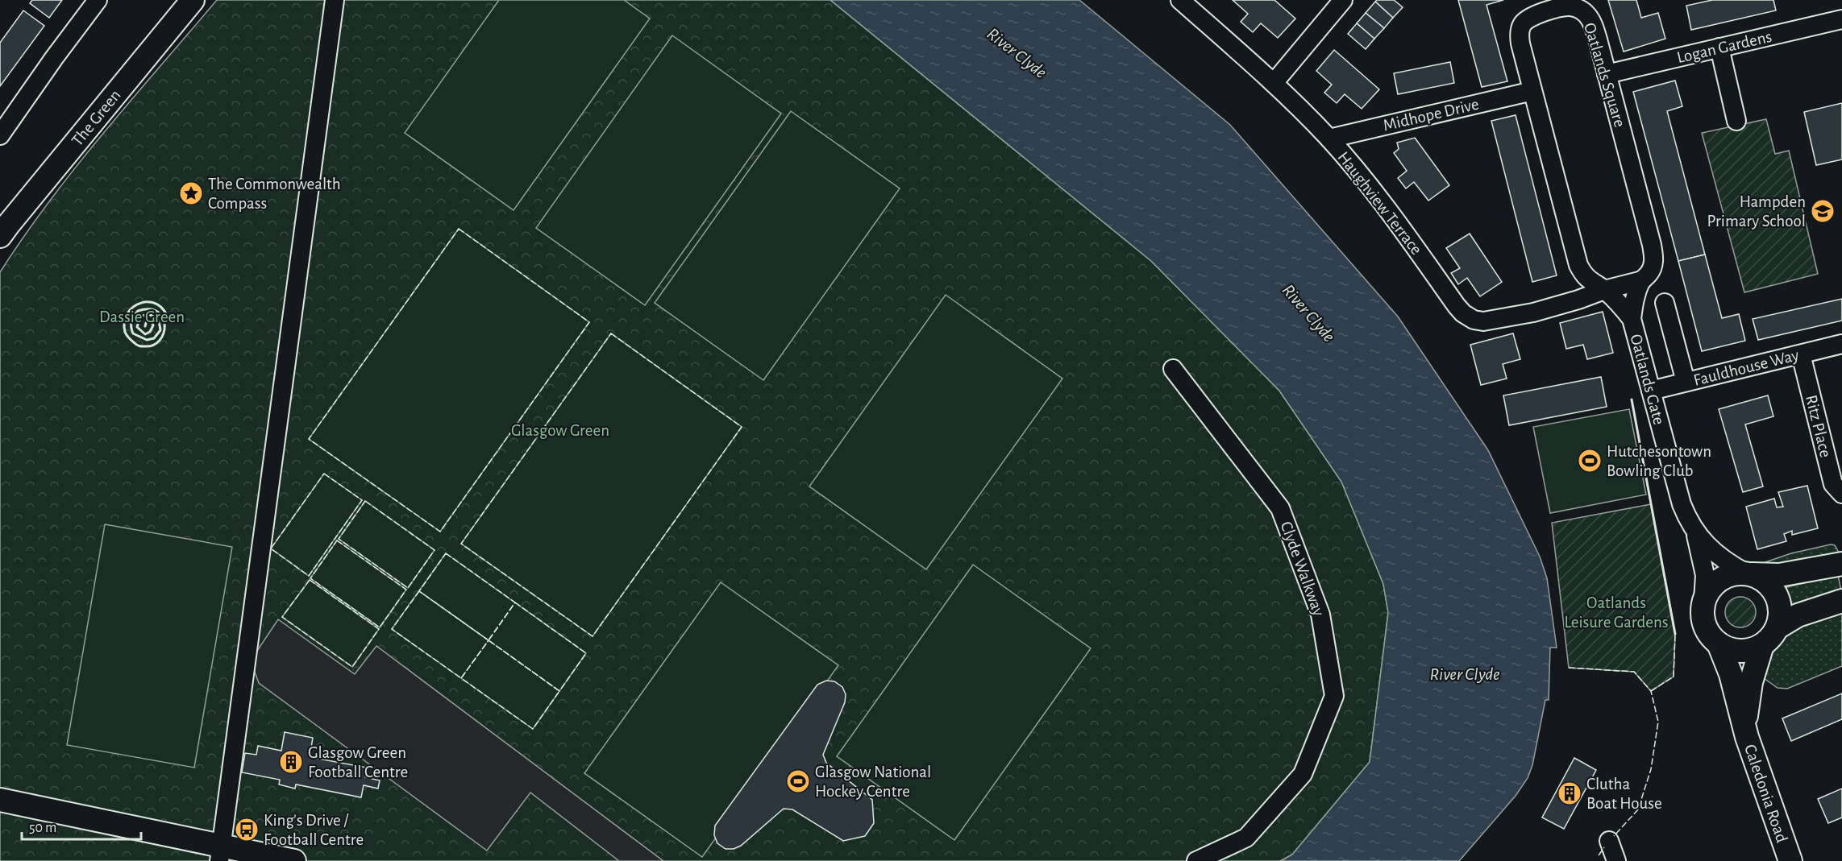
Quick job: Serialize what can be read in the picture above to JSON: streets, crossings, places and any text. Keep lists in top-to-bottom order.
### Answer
{
  "streets": {
    "main road": ["The Green", "Caledonia Road"],
    "street": [
      "Logan Gardens",
      "Oatlands Square",
      "Midhope Drive",
      "Haughview Terrace",
      "Fauldhouse Way",
      "Oatlands Gate",
      "Ritz Place",
      "Clyde Walkway"
    ]
  },
  "crossings": [
    ["Logan Gardens", "Oatlands Square"],
    ["Oatlands Square", "Midhope Drive"],
    ["Oatlands Square", "Haughview Terrace"],
    ["Oatlands Square", "Oatlands Gate"],
    ["Midhope Drive", "Haughview Terrace"],
    ["Fauldhouse Way", "Oatlands Gate"],
    ["Fauldhouse Way", "Ritz Place"]
  ],
  "water": ["River Clyde"],
  "parks": ["Dassie Green", "Glasgow Green", "Oatlands Leisure Gardens"],
  "places": {
    "place": ["The Commonwealth Compass"],
    "school or university": ["Hampden Primary School"],
    "sports": ["Hutchesontown Bowling Club", "Glasgow National Hockey Centre"],
    "building": ["Glasgow Green Football Centre", "Clutha Boat House"],
    "bus stop": ["King's Drive / Football Centre"]
  },
  "scale_bar": "50 m"
}
